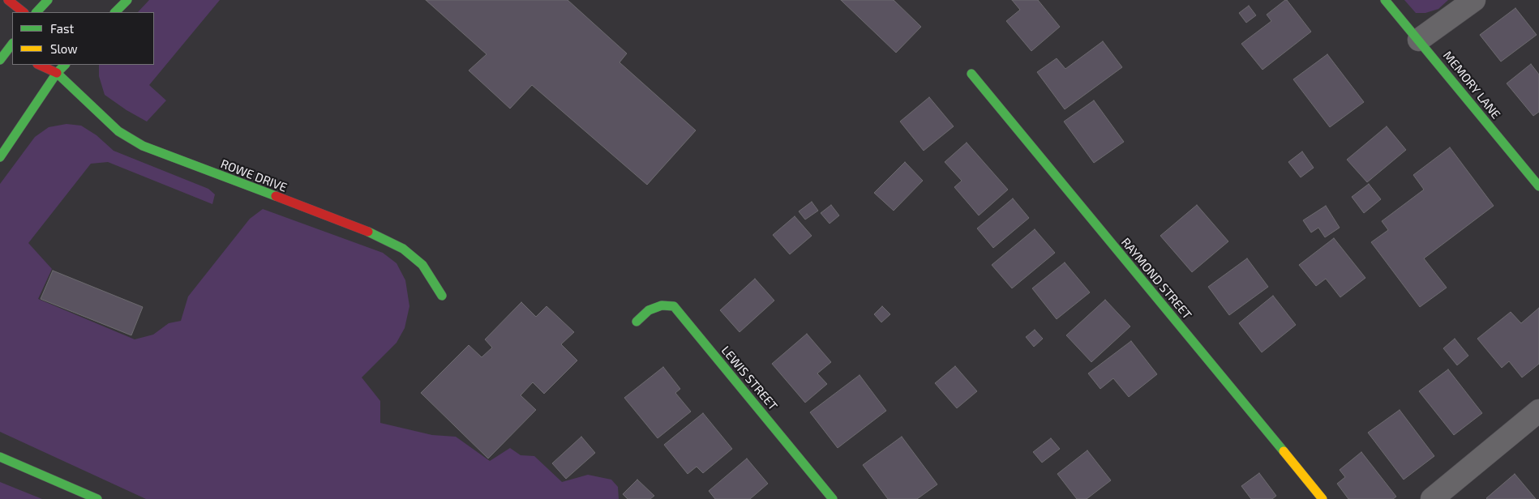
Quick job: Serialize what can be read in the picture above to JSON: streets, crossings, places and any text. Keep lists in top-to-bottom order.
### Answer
{
  "streets": {
    "main road": [
      "MEMORY LANE",
      "ROWE DRIVE",
      "RAYMOND STREET",
      "LEWIS STREET"
    ]
  },
  "legend": ["Fast", "Slow"]
}
